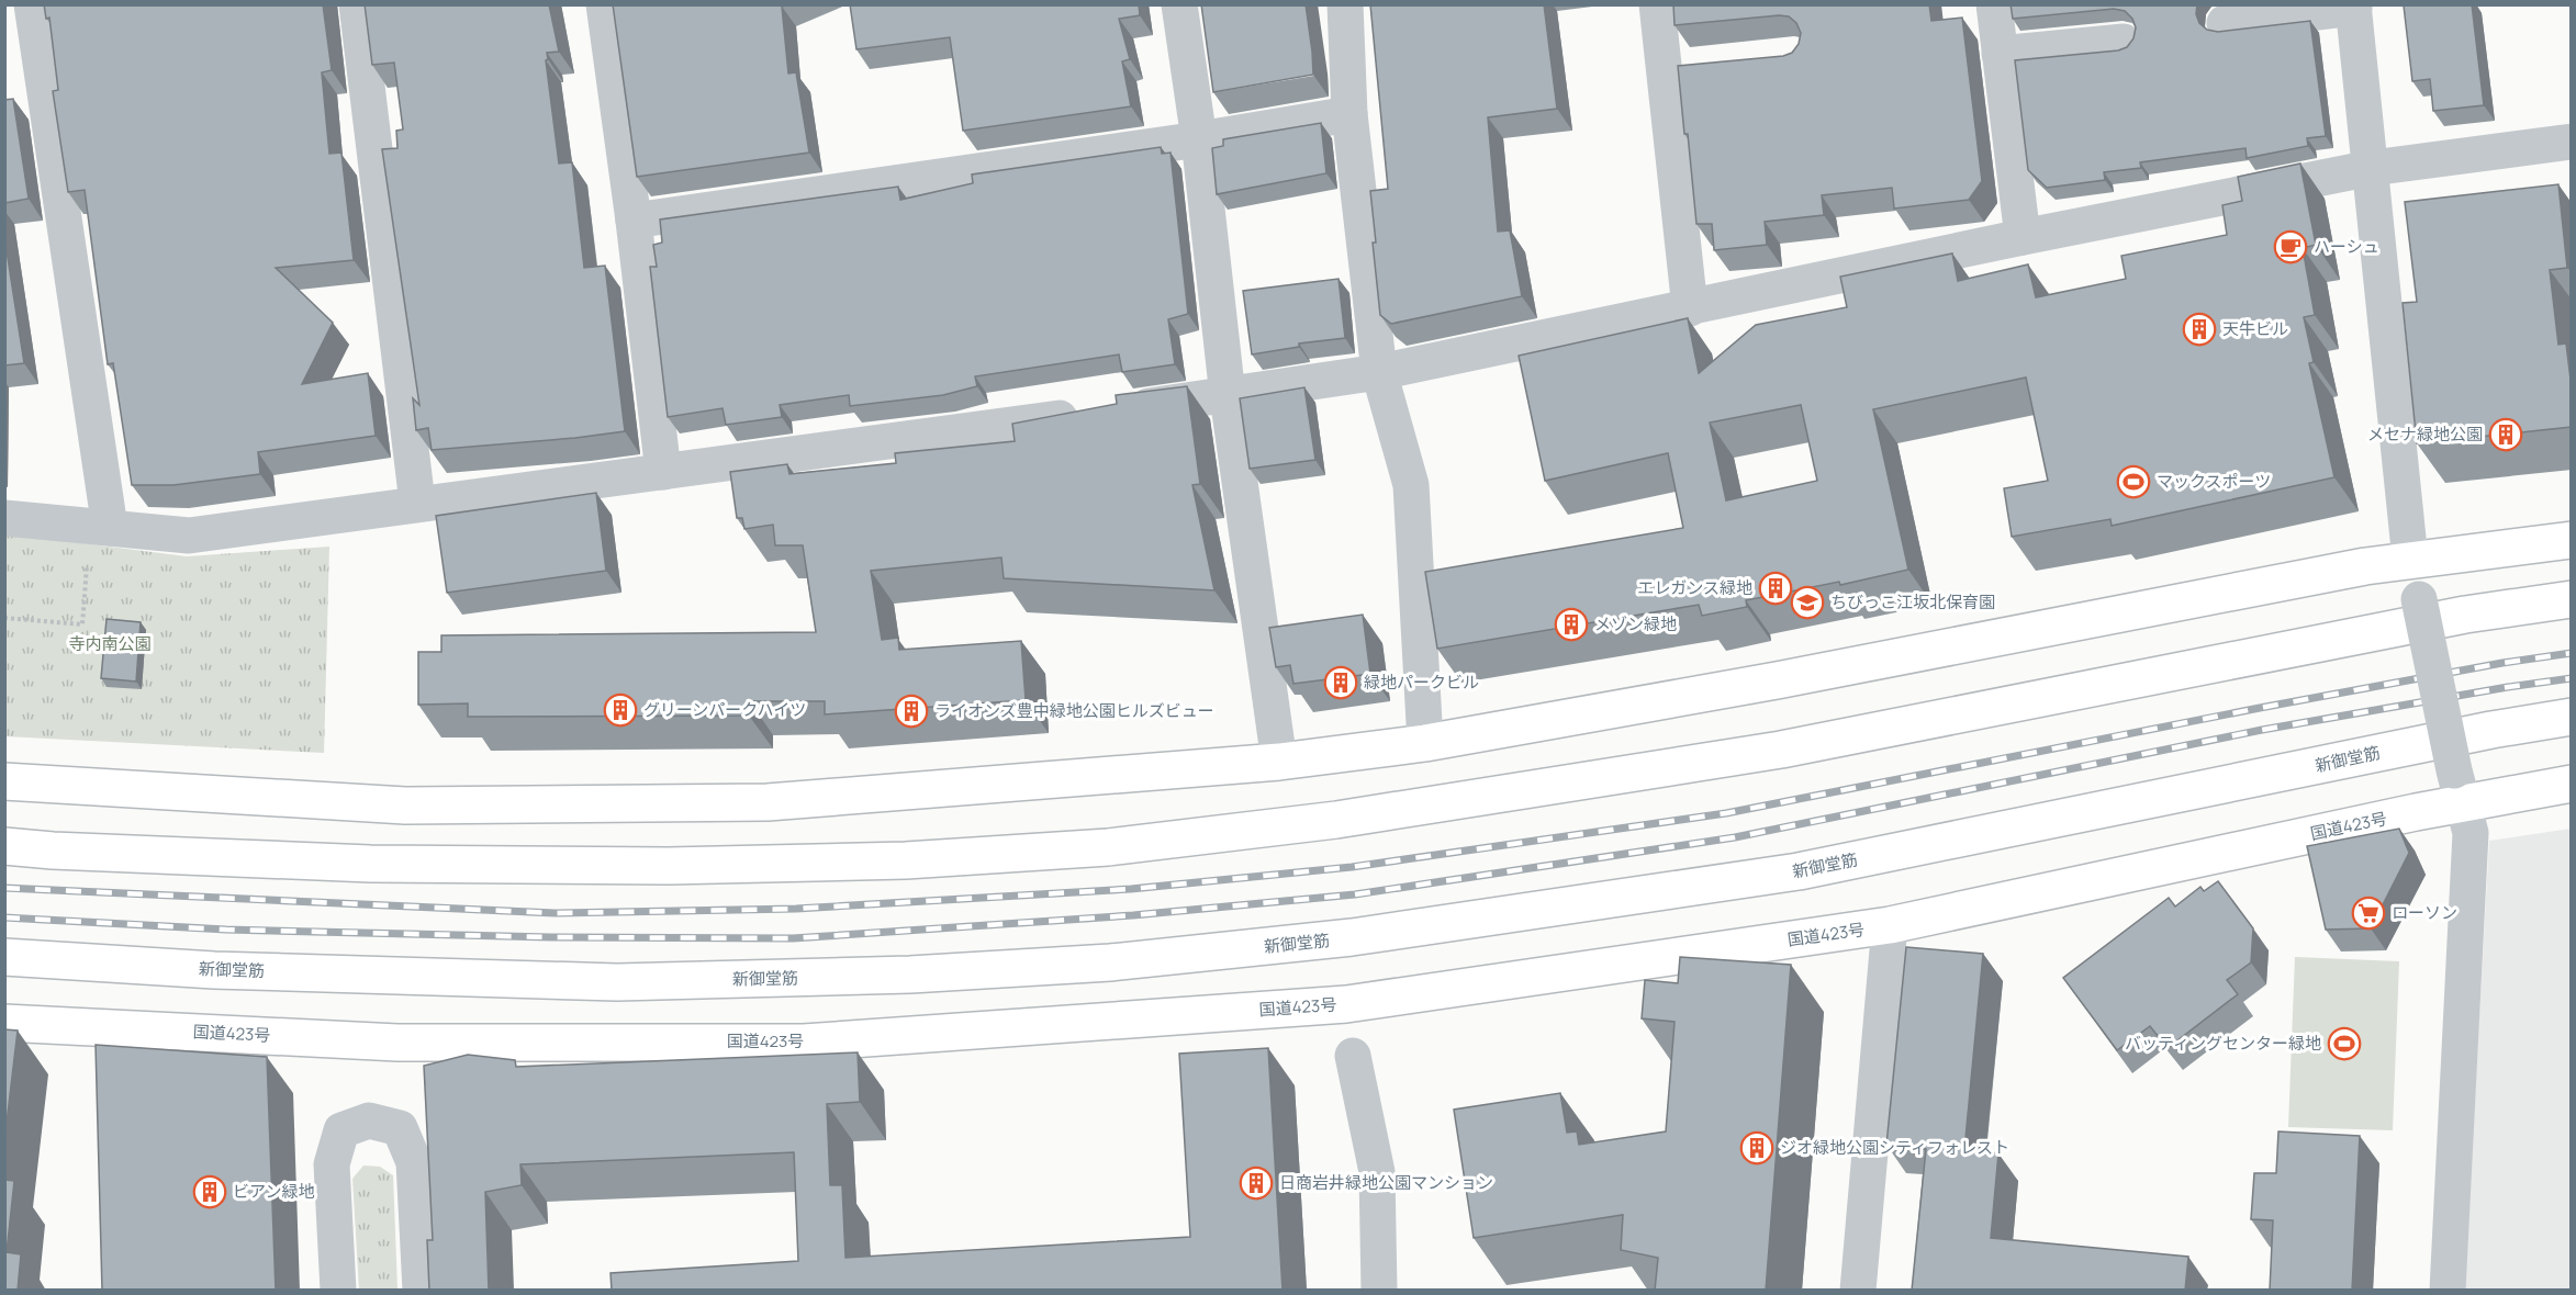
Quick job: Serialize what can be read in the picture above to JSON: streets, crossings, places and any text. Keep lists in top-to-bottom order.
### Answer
{
  "streets": {
    "highway": ["新御堂筋", "国道423号"]
  },
  "parks": ["寺内南公園"],
  "places": {
    "cafe": ["ハーシュ"],
    "building": [
      "天牛ビル",
      "メセナ緑地公園",
      "エレガンス緑地",
      "メゾン緑地",
      "緑地パークビル",
      "グリーンパークハイツ",
      "ライオンズ豊中緑地公園ヒルズビュー",
      "ジオ緑地公園シティフォレスト",
      "日商岩井緑地公園マンション",
      "ビアン緑地"
    ],
    "sports": ["マックスポーツ", "バッティングセンター緑地"],
    "school or university": ["ちびっこ江坂北保育園"],
    "supermarket": ["ローソン"]
  }
}
